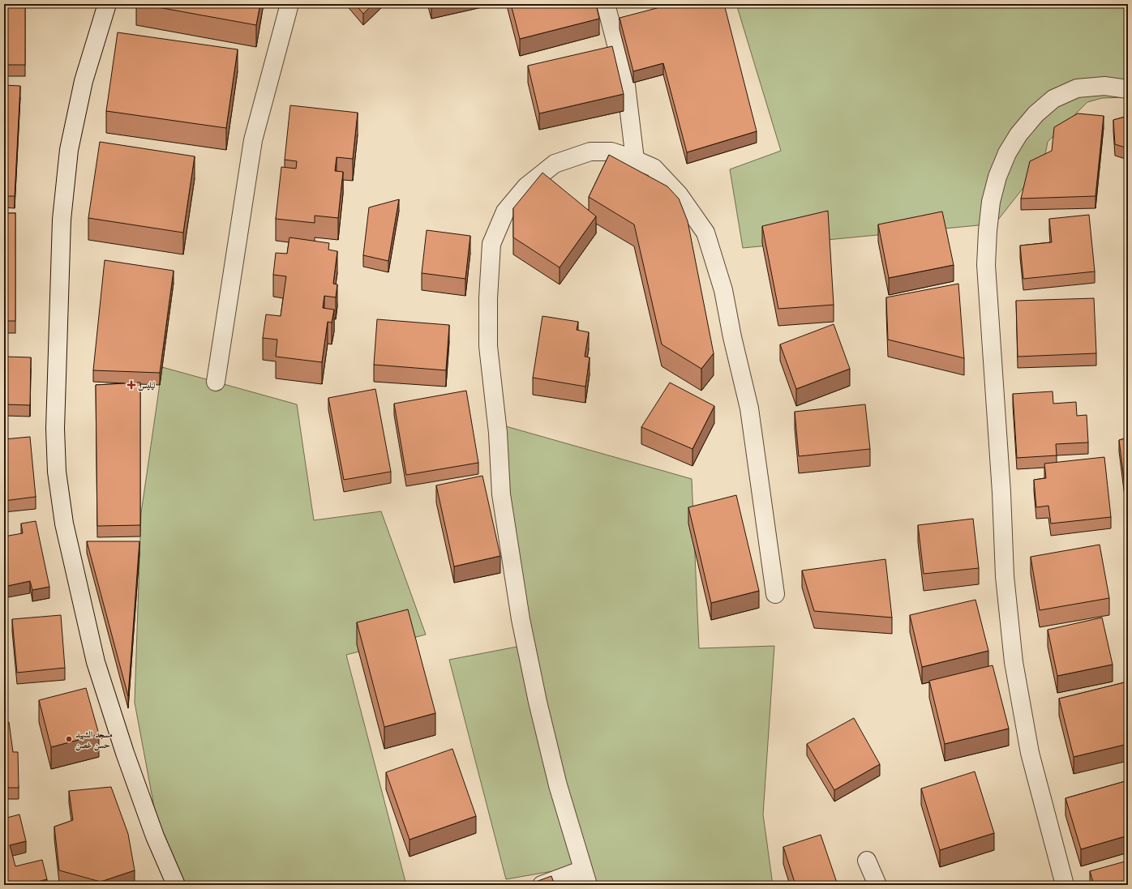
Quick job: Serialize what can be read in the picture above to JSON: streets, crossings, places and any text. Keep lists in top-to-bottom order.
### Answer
{
  "places": {
    "health": ["ليليس"],
    "other": ["مسجد الشهيد حسن غصن"]
  }
}
